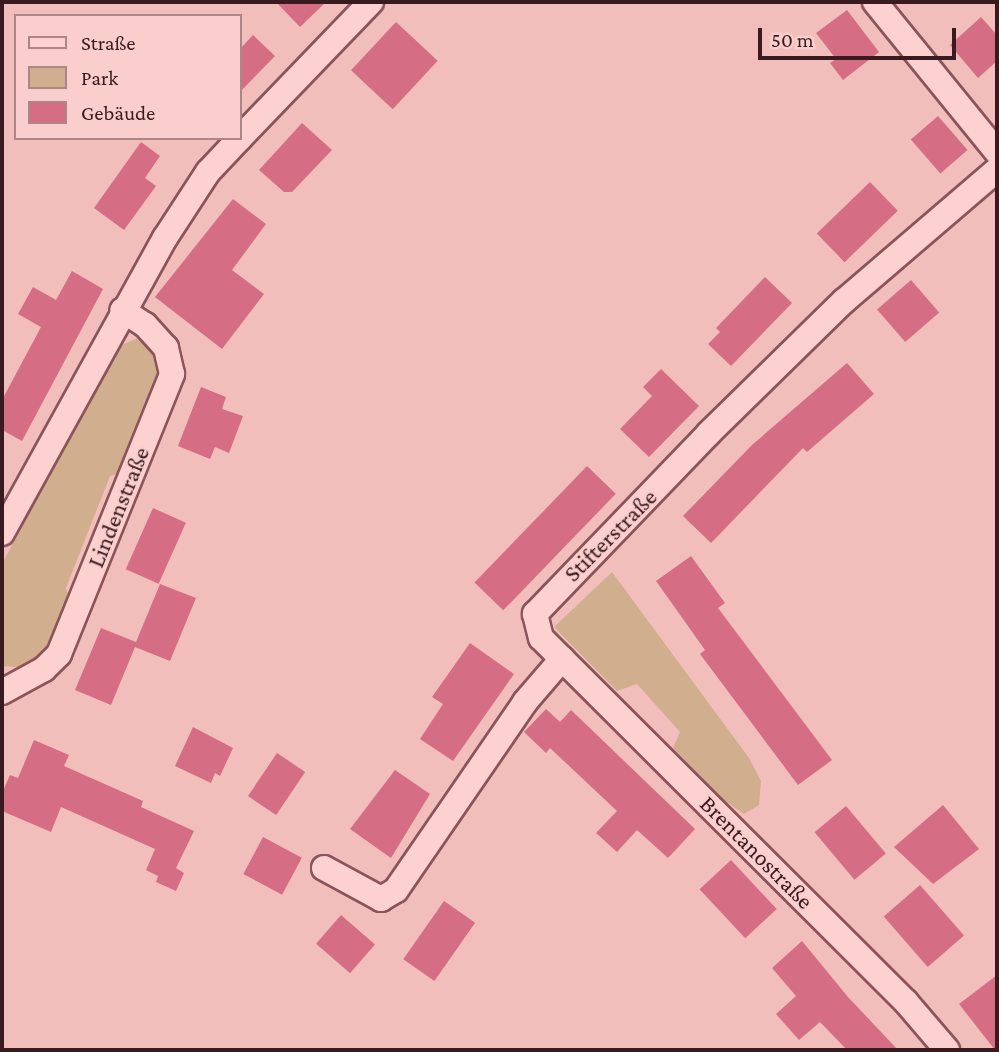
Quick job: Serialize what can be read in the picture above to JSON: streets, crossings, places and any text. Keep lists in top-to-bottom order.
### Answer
{
  "streets": {
    "street": ["Lindenstraße", "Stifterstraße", "Brentanostraße"]
  },
  "crossings": [
    ["Stifterstraße", "Brentanostraße"]
  ],
  "legend": ["Straße", "Park", "Gebäude"],
  "scale_bar": "50 m"
}
